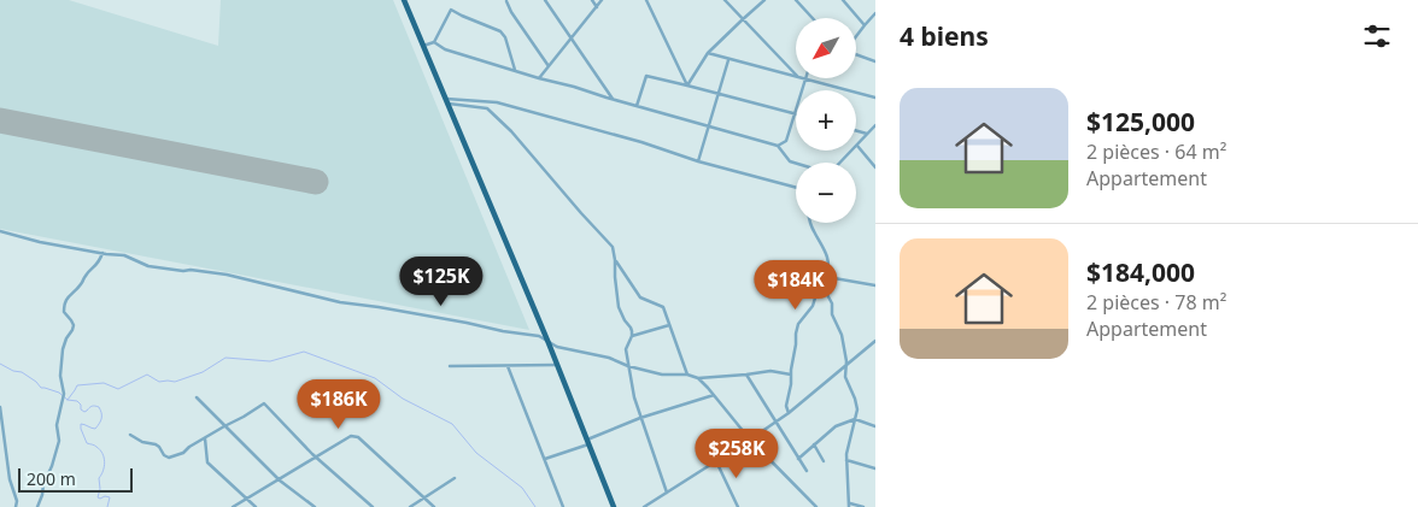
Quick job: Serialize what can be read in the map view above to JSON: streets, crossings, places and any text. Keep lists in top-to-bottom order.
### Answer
{
  "scale_bar": "200 m",
  "north": "bottom left",
  "page": {
    "heading": "4 biens",
    "map_buttons": ["+", "−"],
    "list": [
      {
        "name": "$125,000",
        "note": "2 pièces · 64 m² · Appartement"
      },
      {
        "name": "$184,000",
        "note": "2 pièces · 78 m² · Appartement"
      }
    ],
    "price": [
      "$125K",
      "$184K",
      "$186K",
      "$258K"
    ],
    "scale": "200 m"
  }
}
